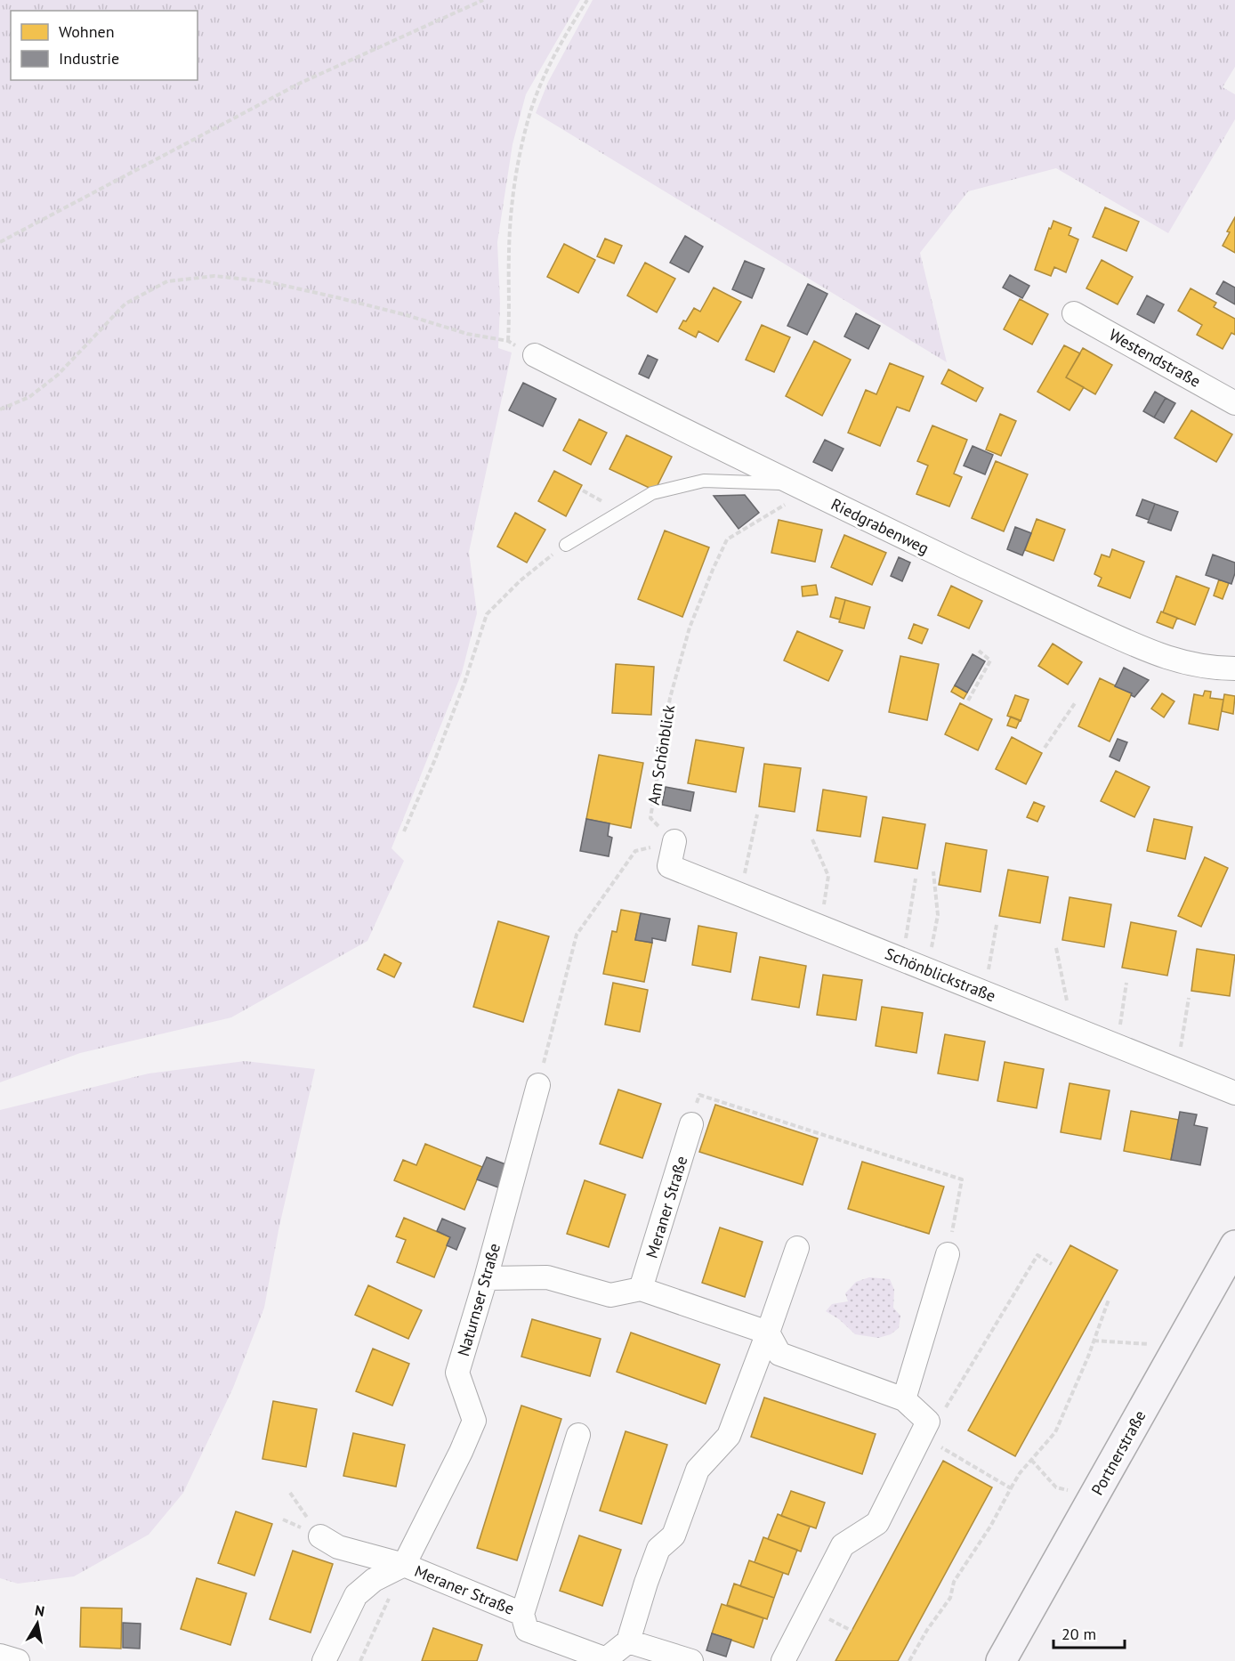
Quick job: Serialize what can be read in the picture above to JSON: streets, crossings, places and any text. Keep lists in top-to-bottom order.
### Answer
{
  "streets": {
    "street": [
      "Westendstraße",
      "Riedgrabenweg",
      "Schönblickstraße",
      "Meraner Straße",
      "Naturnser Straße",
      "Portnerstraße"
    ],
    "path": ["Am Schönblick"]
  },
  "crossings": [
    ["Am Schönblick", "Schönblickstraße"],
    ["Meraner Straße", "Naturnser Straße"]
  ],
  "legend": ["Wohnen", "Industrie"],
  "scale_bar": "20 m",
  "north": "top"
}
